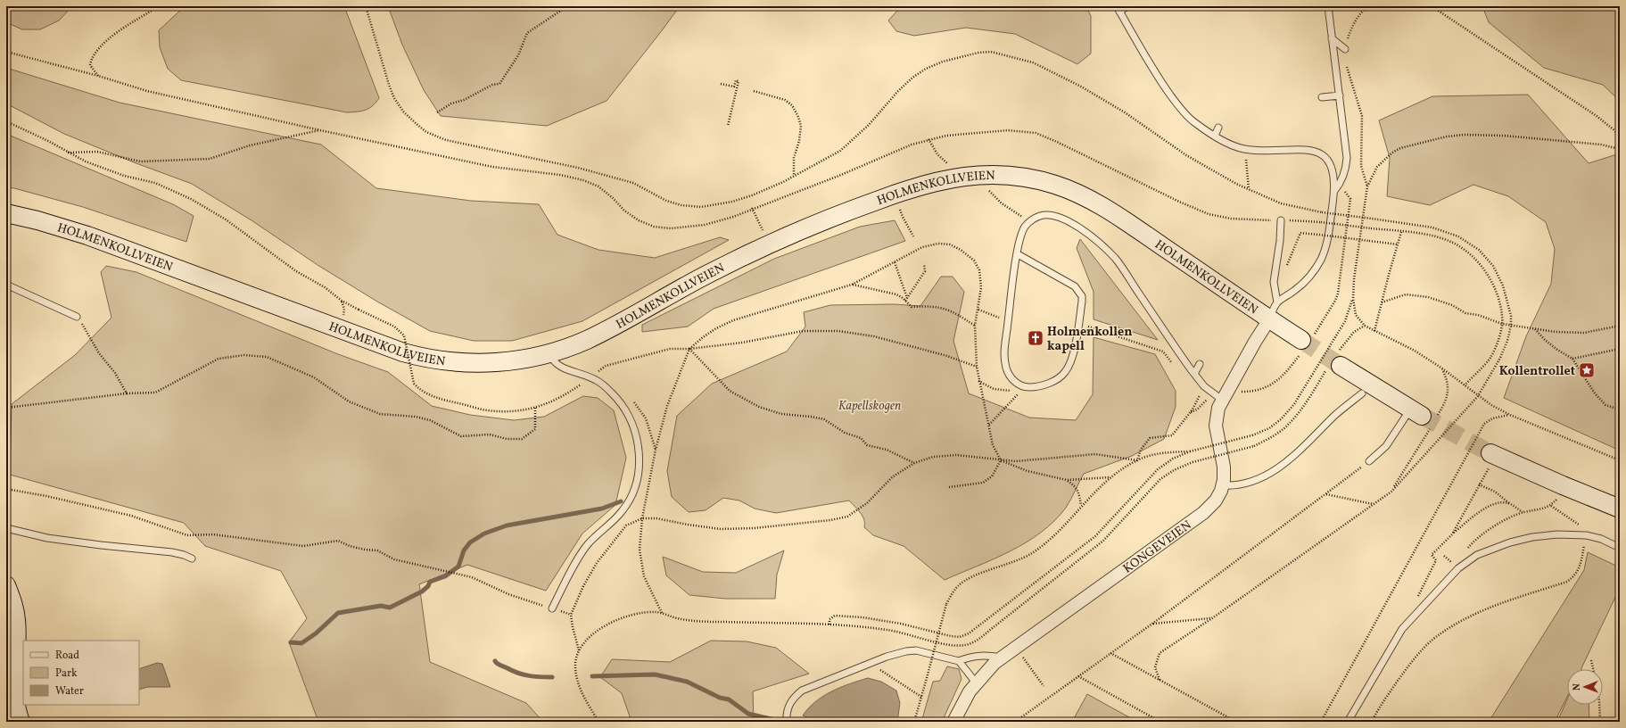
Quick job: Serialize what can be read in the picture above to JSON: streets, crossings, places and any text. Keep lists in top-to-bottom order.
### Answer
{
  "streets": {
    "main road": ["HOLMENKOLLVEIEN"],
    "street": ["KONGEVEIEN"]
  },
  "crossings": [
    ["HOLMENKOLLVEIEN", "KONGEVEIEN"]
  ],
  "parks": ["Kapellskogen"],
  "places": {
    "church": ["Holmenkollen kapell"],
    "place": ["Kollentrollet"]
  },
  "legend": ["Road", "Park", "Water"],
  "north": "left"
}
